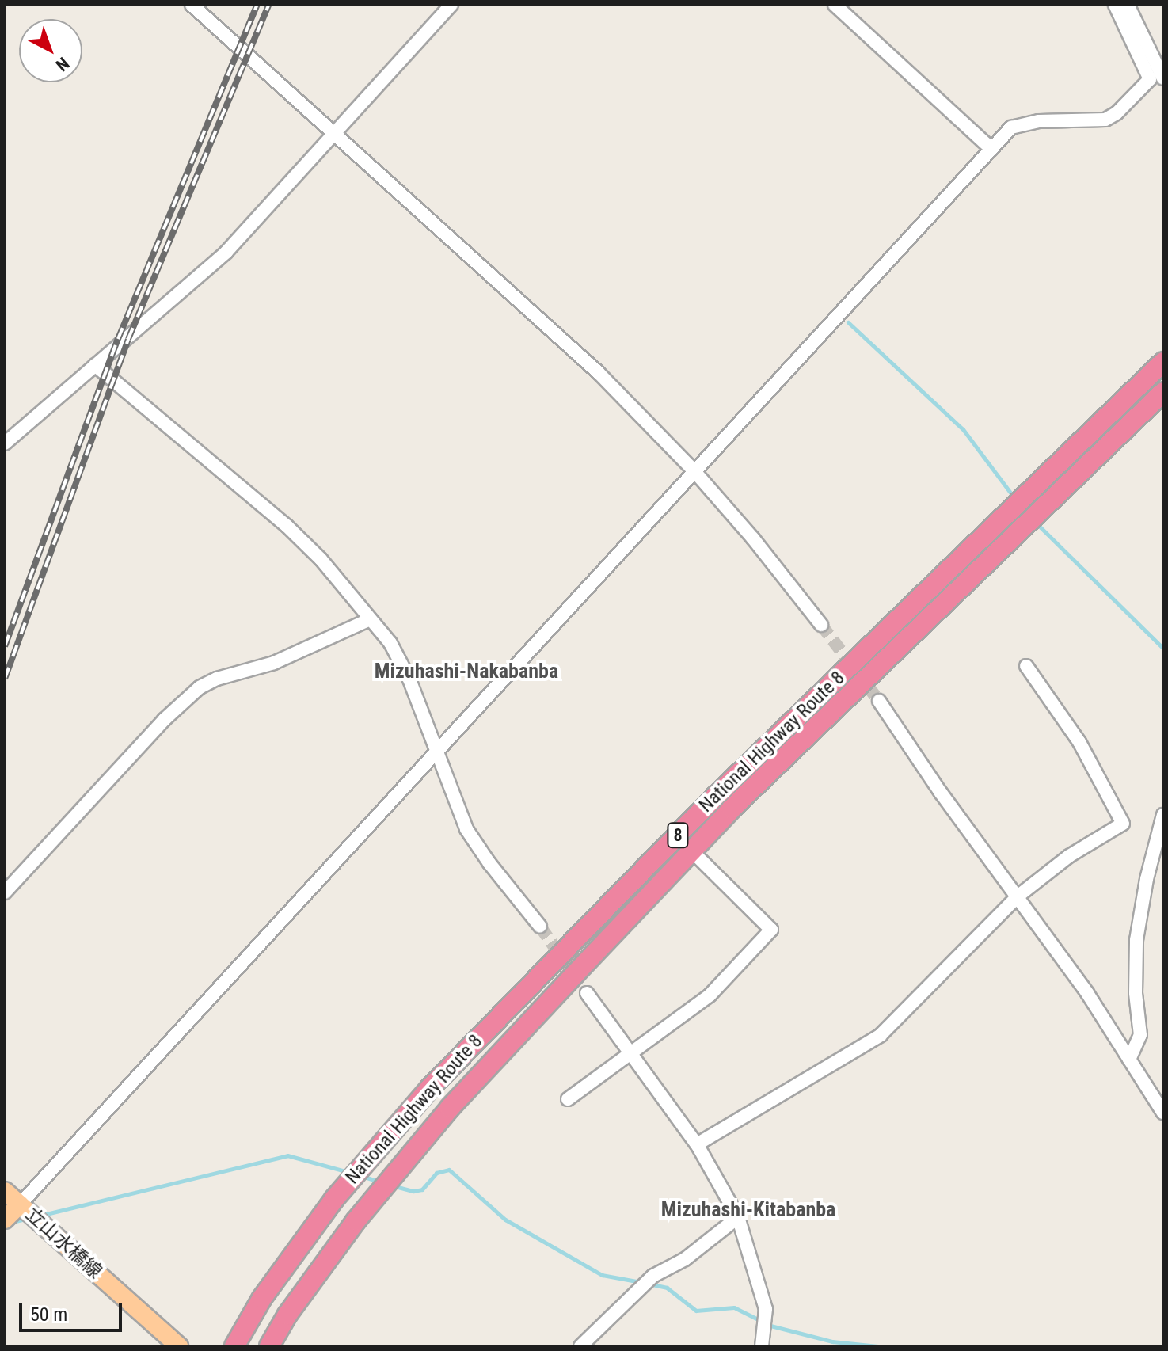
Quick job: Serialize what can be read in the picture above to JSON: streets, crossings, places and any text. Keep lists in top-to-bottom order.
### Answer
{
  "streets": {
    "highway": ["National Highway Route 8", "8"],
    "main road": ["立山水橋線"]
  },
  "districts": ["Mizuhashi-Nakabanba", "Mizuhashi-Kitabanba"],
  "scale_bar": "50 m",
  "north": "bottom right"
}
